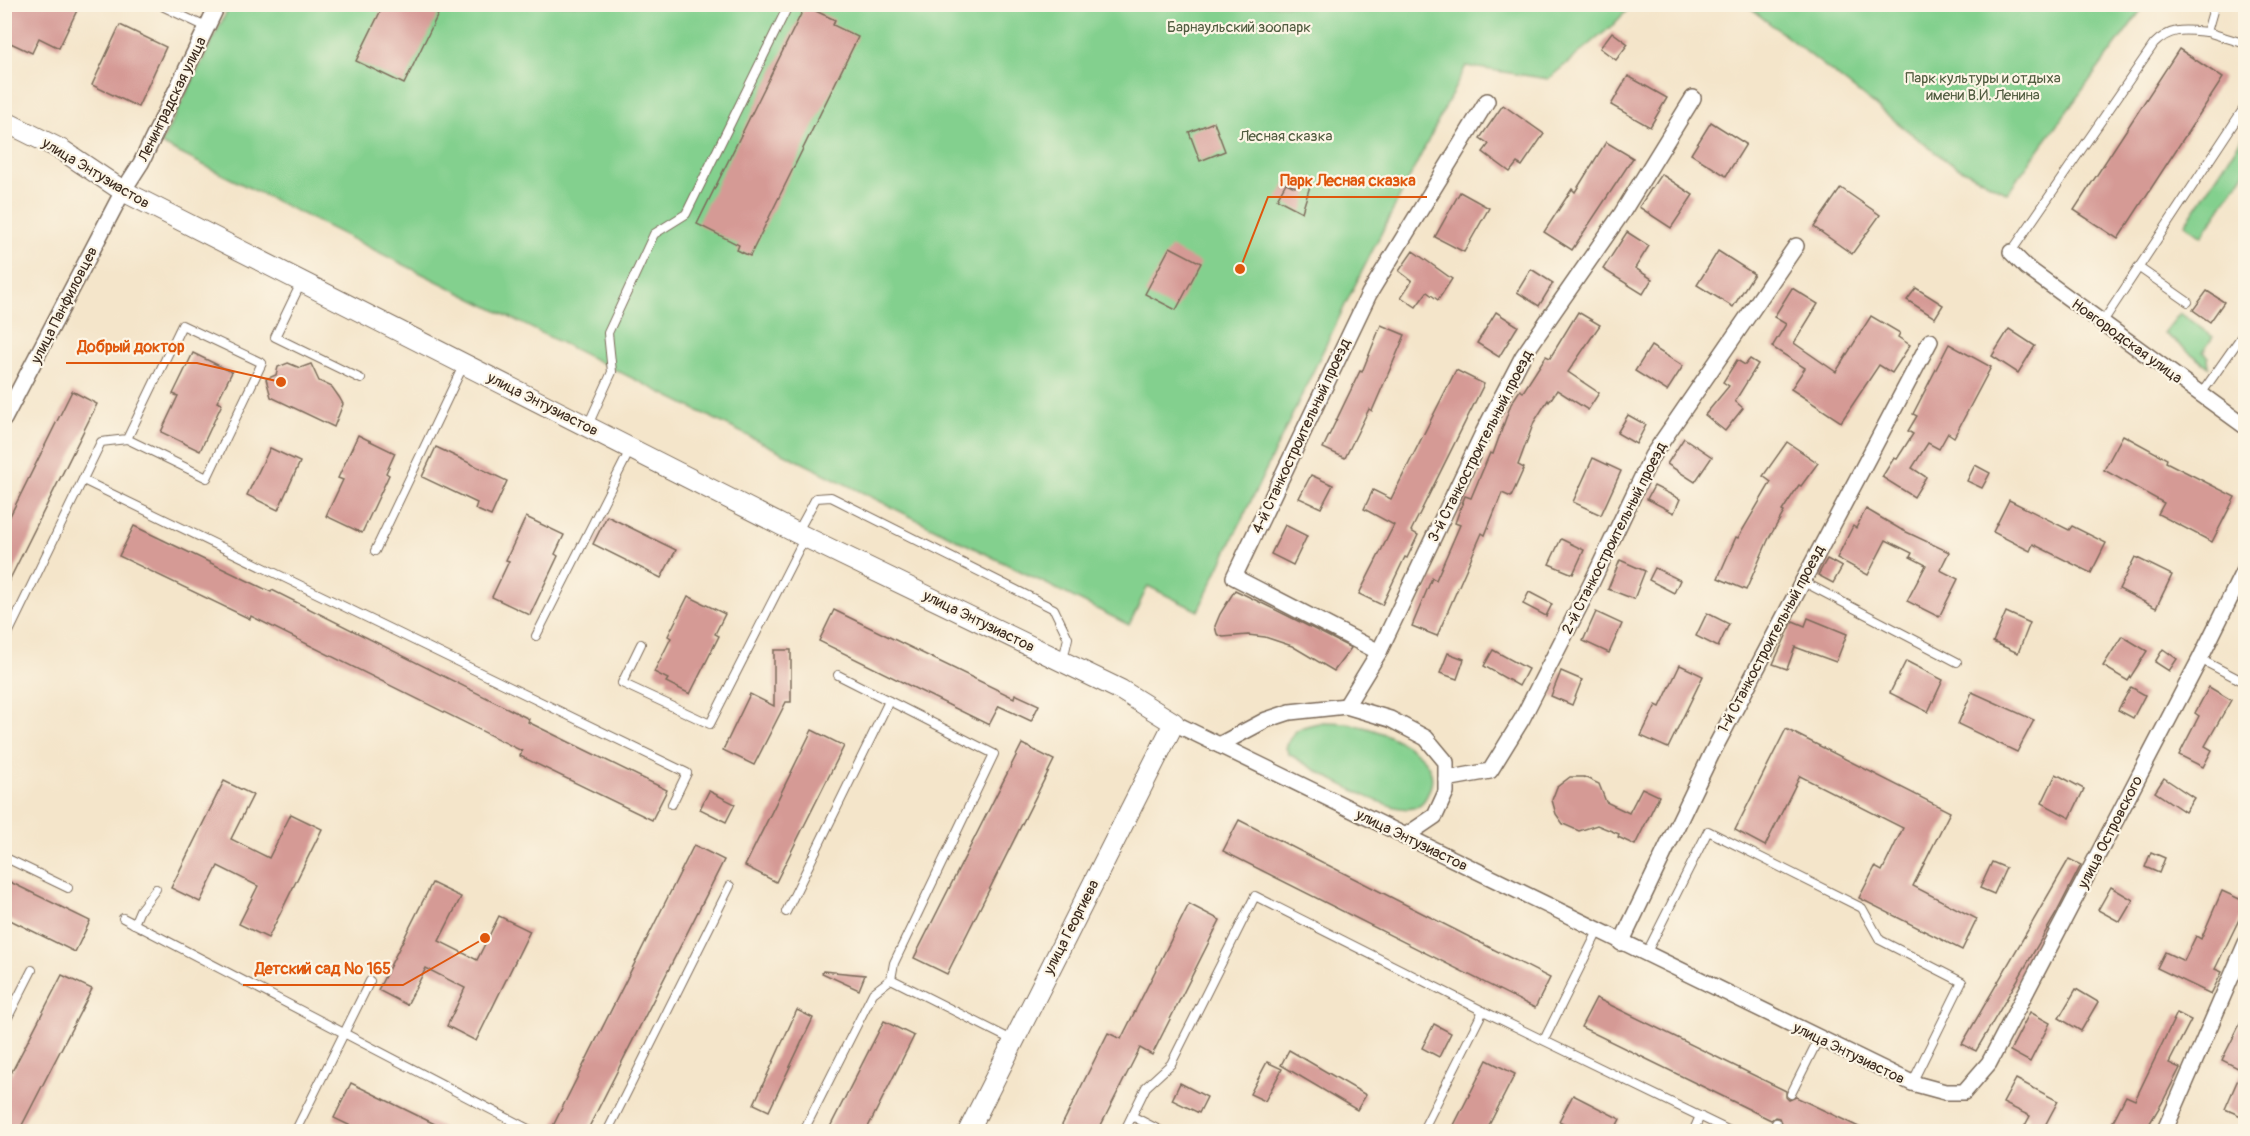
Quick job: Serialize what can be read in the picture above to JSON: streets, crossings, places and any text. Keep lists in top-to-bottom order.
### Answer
{
  "streets": {
    "street": [
      "Ленинградская улица",
      "улица Энтузиастов",
      "улица Панфиловцев",
      "Новгородская улица",
      "4-й Станкостроительный проезд",
      "3-й Станкостроительный проезд",
      "2-й Станкостроительный проезд",
      "1-й Станкостроительный проезд",
      "улица Островского",
      "улица Георгиева"
    ]
  },
  "crossings": [
    ["Ленинградская улица", "улица Энтузиастов"],
    ["Ленинградская улица", "улица Панфиловцев"],
    ["улица Энтузиастов", "улица Панфиловцев"],
    ["улица Энтузиастов", "1-й Станкостроительный проезд"],
    ["улица Энтузиастов", "улица Островского"],
    ["улица Энтузиастов", "улица Георгиева"],
    ["4-й Станкостроительный проезд", "3-й Станкостроительный проезд"]
  ],
  "parks": ["Барнаульский зоопарк", "Парк культуры и отдыха имени В.И. Ленина", "Лесная сказка"],
  "places": ["Парк Лесная сказка", "Добрый доктор", "Детский сад № 165"]
}
